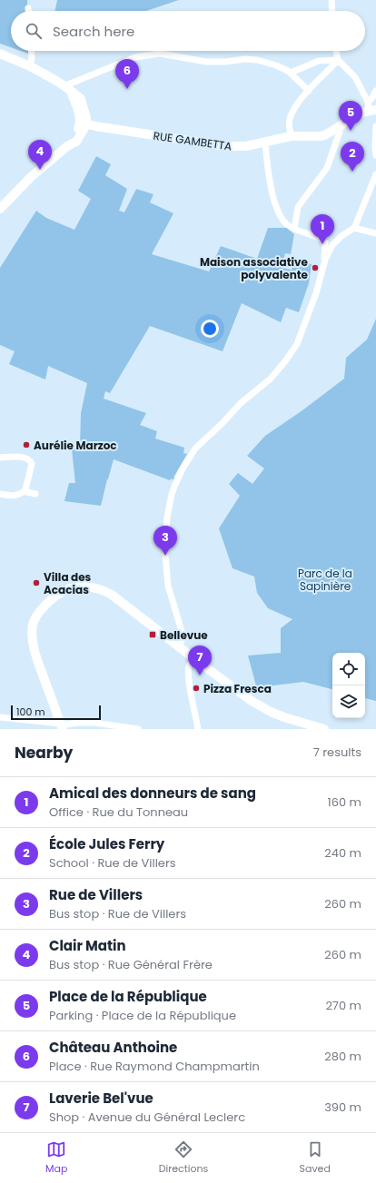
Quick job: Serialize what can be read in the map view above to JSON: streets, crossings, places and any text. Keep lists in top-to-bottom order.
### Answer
{
  "streets": {
    "street": ["RUE GAMBETTA"]
  },
  "parks": ["Parc de la Sapinière"],
  "places": {
    "other": [
      "Maison associative polyvalente",
      "Aurélie Marzoc",
      "Villa des Acacias",
      "Pizza Fresca"
    ],
    "transit": ["Bellevue"]
  },
  "scale_bar": "100 m",
  "page": {
    "search": "Search here",
    "pins": [
      "6",
      "5",
      "4",
      "2",
      "1",
      "3",
      "7"
    ],
    "scale": "100 m",
    "heading": ["Nearby", "7 results"],
    "list": [
      {
        "mark": "1",
        "name": "Amical des donneurs de sang",
        "note": "Office · Rue du Tonneau",
        "value": "160 m"
      },
      {
        "mark": "2",
        "name": "École Jules Ferry",
        "note": "School · Rue de Villers",
        "value": "240 m"
      },
      {
        "mark": "3",
        "name": "Rue de Villers",
        "note": "Bus stop · Rue de Villers",
        "value": "260 m"
      },
      {
        "mark": "4",
        "name": "Clair Matin",
        "note": "Bus stop · Rue Général Frère",
        "value": "260 m"
      },
      {
        "mark": "5",
        "name": "Place de la République",
        "note": "Parking · Place de la République",
        "value": "270 m"
      },
      {
        "mark": "6",
        "name": "Château Anthoine",
        "note": "Place · Rue Raymond Champmartin",
        "value": "280 m"
      },
      {
        "mark": "7",
        "name": "Laverie Bel'vue",
        "note": "Shop · Avenue du Général Leclerc",
        "value": "390 m"
      }
    ],
    "nav": ["Map", "Directions", "Saved"]
  }
}
